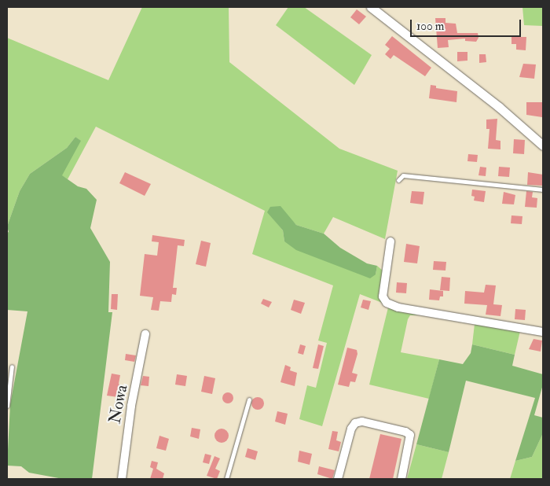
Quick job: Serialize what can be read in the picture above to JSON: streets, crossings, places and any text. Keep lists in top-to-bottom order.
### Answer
{
  "streets": {
    "street": ["Nowa"]
  },
  "scale_bar": "100 m"
}
